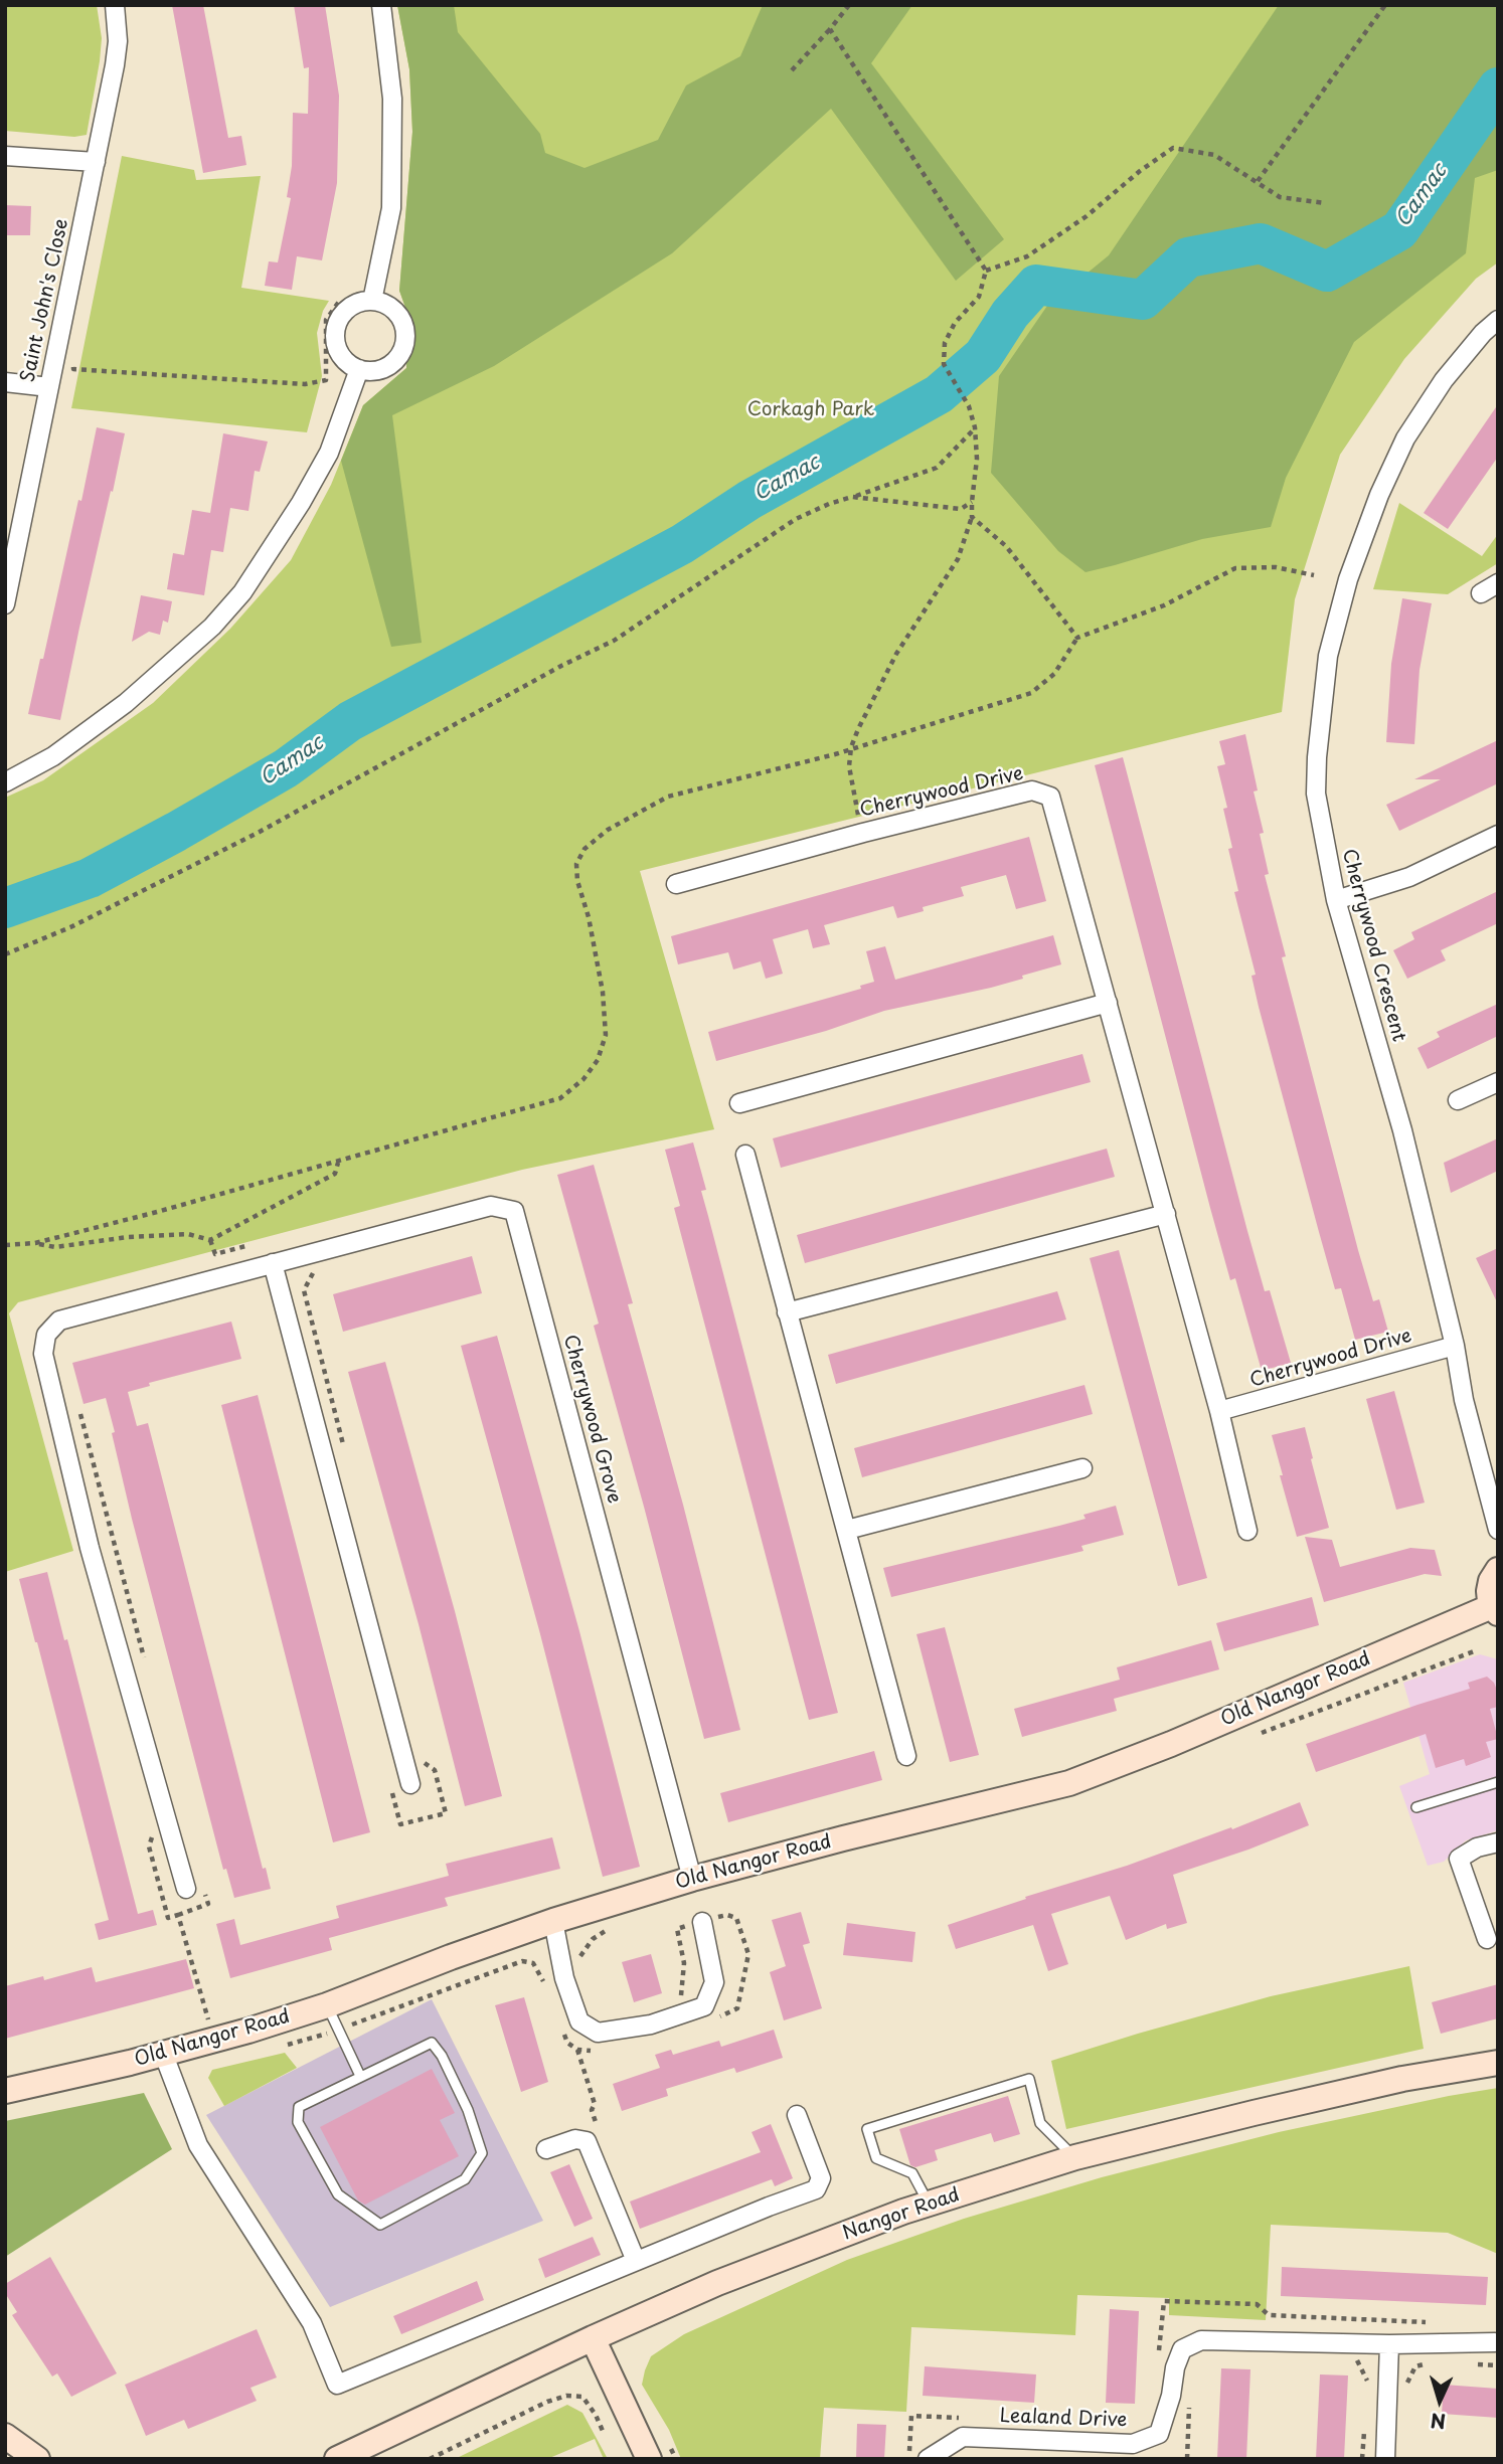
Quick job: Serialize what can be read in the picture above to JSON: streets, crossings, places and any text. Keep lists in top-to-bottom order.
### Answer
{
  "streets": {
    "street": [
      "Saint John's Close",
      "Cherrywood Drive",
      "Cherrywood Crescent",
      "Cherrywood Grove",
      "Old Nangor Road",
      "Nangor Road",
      "Lealand Drive"
    ]
  },
  "crossings": [
    ["Cherrywood Drive", "Cherrywood Crescent"],
    ["Cherrywood Grove", "Old Nangor Road"]
  ],
  "water": ["Camac"],
  "parks": ["Corkagh Park"],
  "north": "bottom"
}
